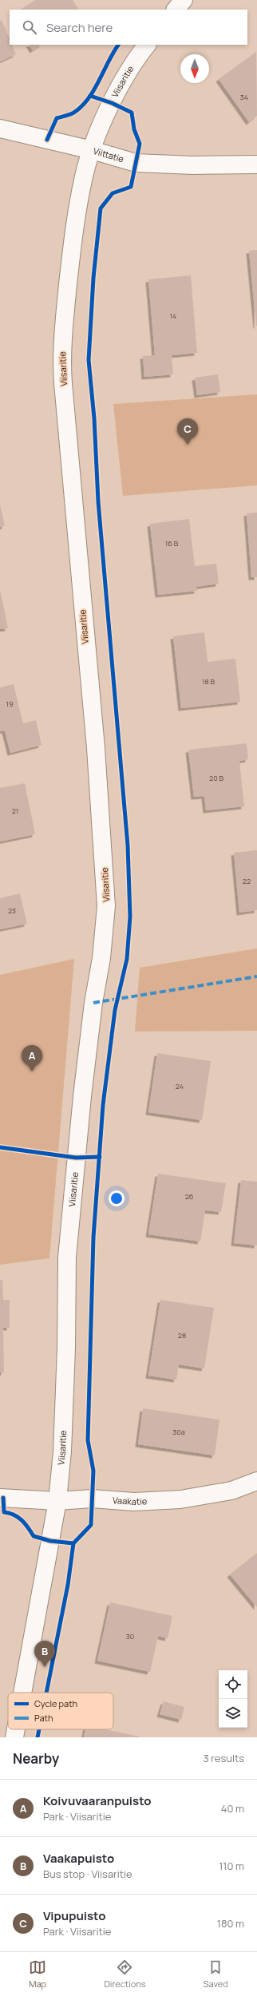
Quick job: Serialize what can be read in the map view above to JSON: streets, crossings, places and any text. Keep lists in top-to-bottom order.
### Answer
{
  "streets": {
    "street": ["Viisaritie", "Viittatie", "Vaakatie"]
  },
  "crossings": [
    ["Viisaritie", "Viittatie"],
    ["Viisaritie", "Vaakatie"]
  ],
  "house_numbers": [
    "34",
    "14",
    "16 B",
    "18 B",
    "19",
    "20 B",
    "21",
    "22",
    "23",
    "24",
    "26",
    "28",
    "30a",
    "30"
  ],
  "legend": ["Cycle path", "Path"],
  "north": "bottom",
  "page": {
    "search": "Search here",
    "pins": ["C", "A", "B"],
    "heading": ["Nearby", "3 results"],
    "list": [
      {
        "mark": "A",
        "name": "Koivuvaaranpuisto",
        "note": "Park · Viisaritie",
        "value": "40 m"
      },
      {
        "mark": "B",
        "name": "Vaakapuisto",
        "note": "Bus stop · Viisaritie",
        "value": "110 m"
      },
      {
        "mark": "C",
        "name": "Vipupuisto",
        "note": "Park · Viisaritie",
        "value": "180 m"
      }
    ],
    "nav": ["Map", "Directions", "Saved"]
  }
}
